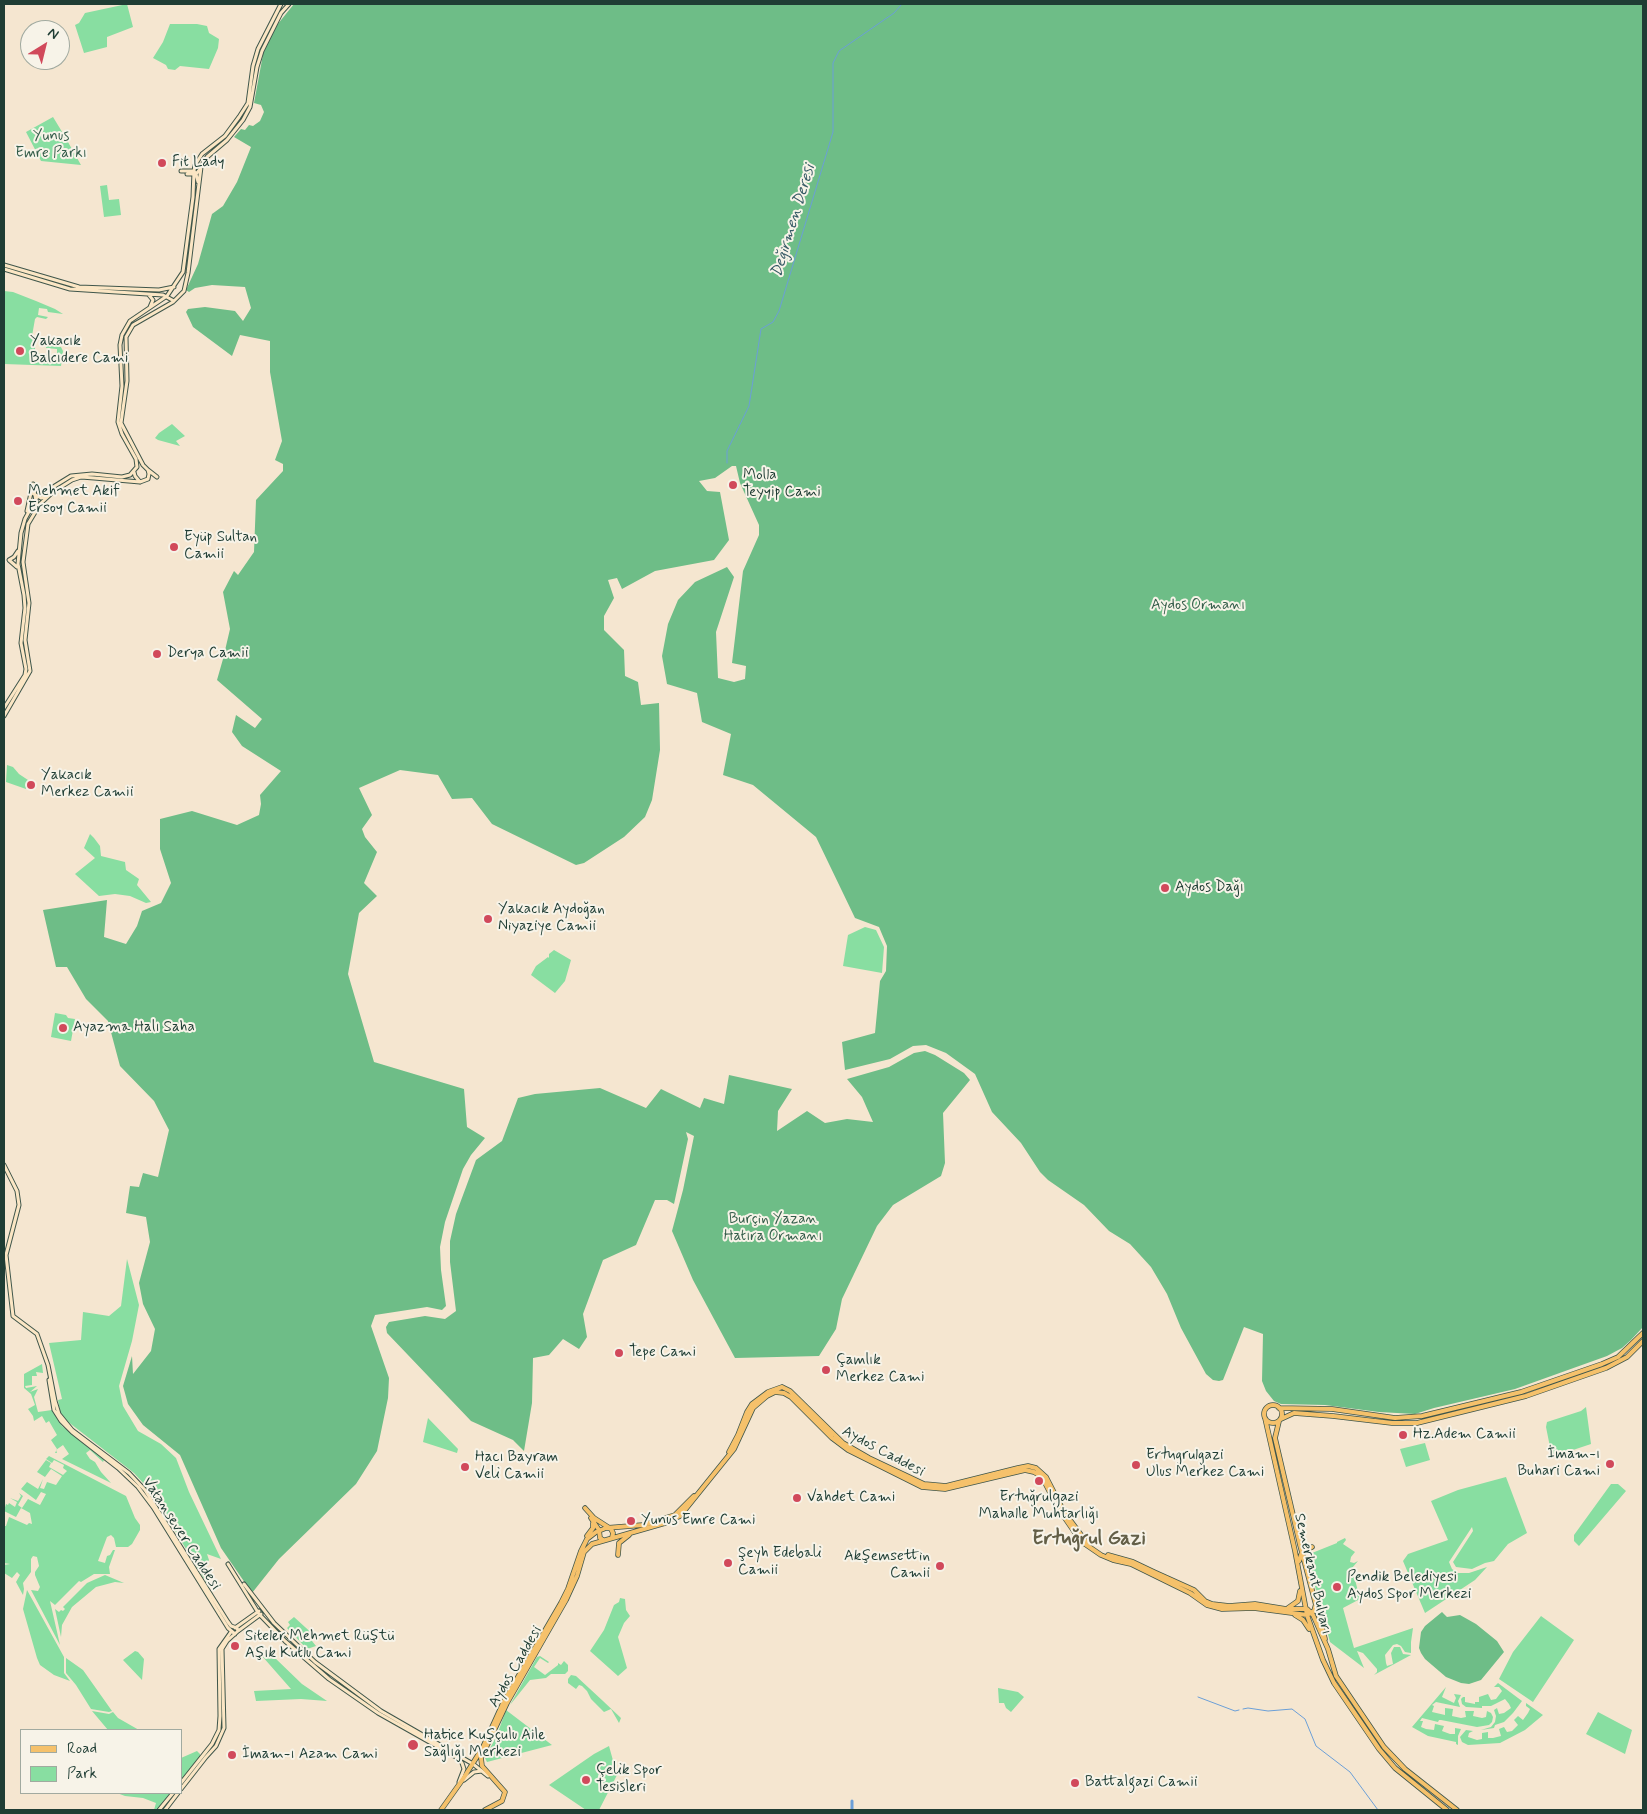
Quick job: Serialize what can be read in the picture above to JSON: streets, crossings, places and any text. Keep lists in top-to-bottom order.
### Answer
{
  "streets": {
    "main road": ["Aydos Caddesi", "Vatansever Caddesi", "Semerkant Bulvarı"]
  },
  "crossings": [
    ["Aydos Caddesi", "Semerkant Bulvarı"]
  ],
  "districts": ["Ertuğrul Gazi"],
  "water": ["Değirmen Deresi"],
  "parks": ["Yunus Emre Parkı", "Aydos Ormanı", "Burçin Yazan Hatıra Ormanı"],
  "places": [
    "Fit Lady",
    "Yakacık Balcıdere Cami",
    "Molla Teyyip Cami",
    "Mehmet Akif Ersoy Camii",
    "Eyüp Sultan Camii",
    "Derya Camii",
    "Yakacık Merkez Camii",
    "Aydos Dağı",
    "Yakacık Aydoğan Niyaziye Camii",
    "Ayazma Halı Saha",
    "Tepe Cami",
    "Çamlık Merkez Cami",
    "Hz.Adem Camii",
    "İmam-ı Buhari Cami",
    "Ertugrulgazi Ulus Merkez Cami",
    "Hacı Bayram Veli Camii",
    "Ertuğrulgazi Mahalle Muhtarlığı",
    "Vahdet Cami",
    "Yunus Emre Cami",
    "Şeyh Edebali Camii",
    "Akşemsettin Camii",
    "Pendik Belediyesi Aydos Spor Merkezi",
    "Siteler Mehmet Rüştü Aşık Kutlu Cami",
    "Hatice Kuşçulu Aile Sağlığı Merkezi",
    "İmam-ı Azam Cami",
    "Çelik Spor Tesisleri",
    "Battalgazi Camii"
  ],
  "legend": ["Road", "Park"],
  "north": "top right"
}
